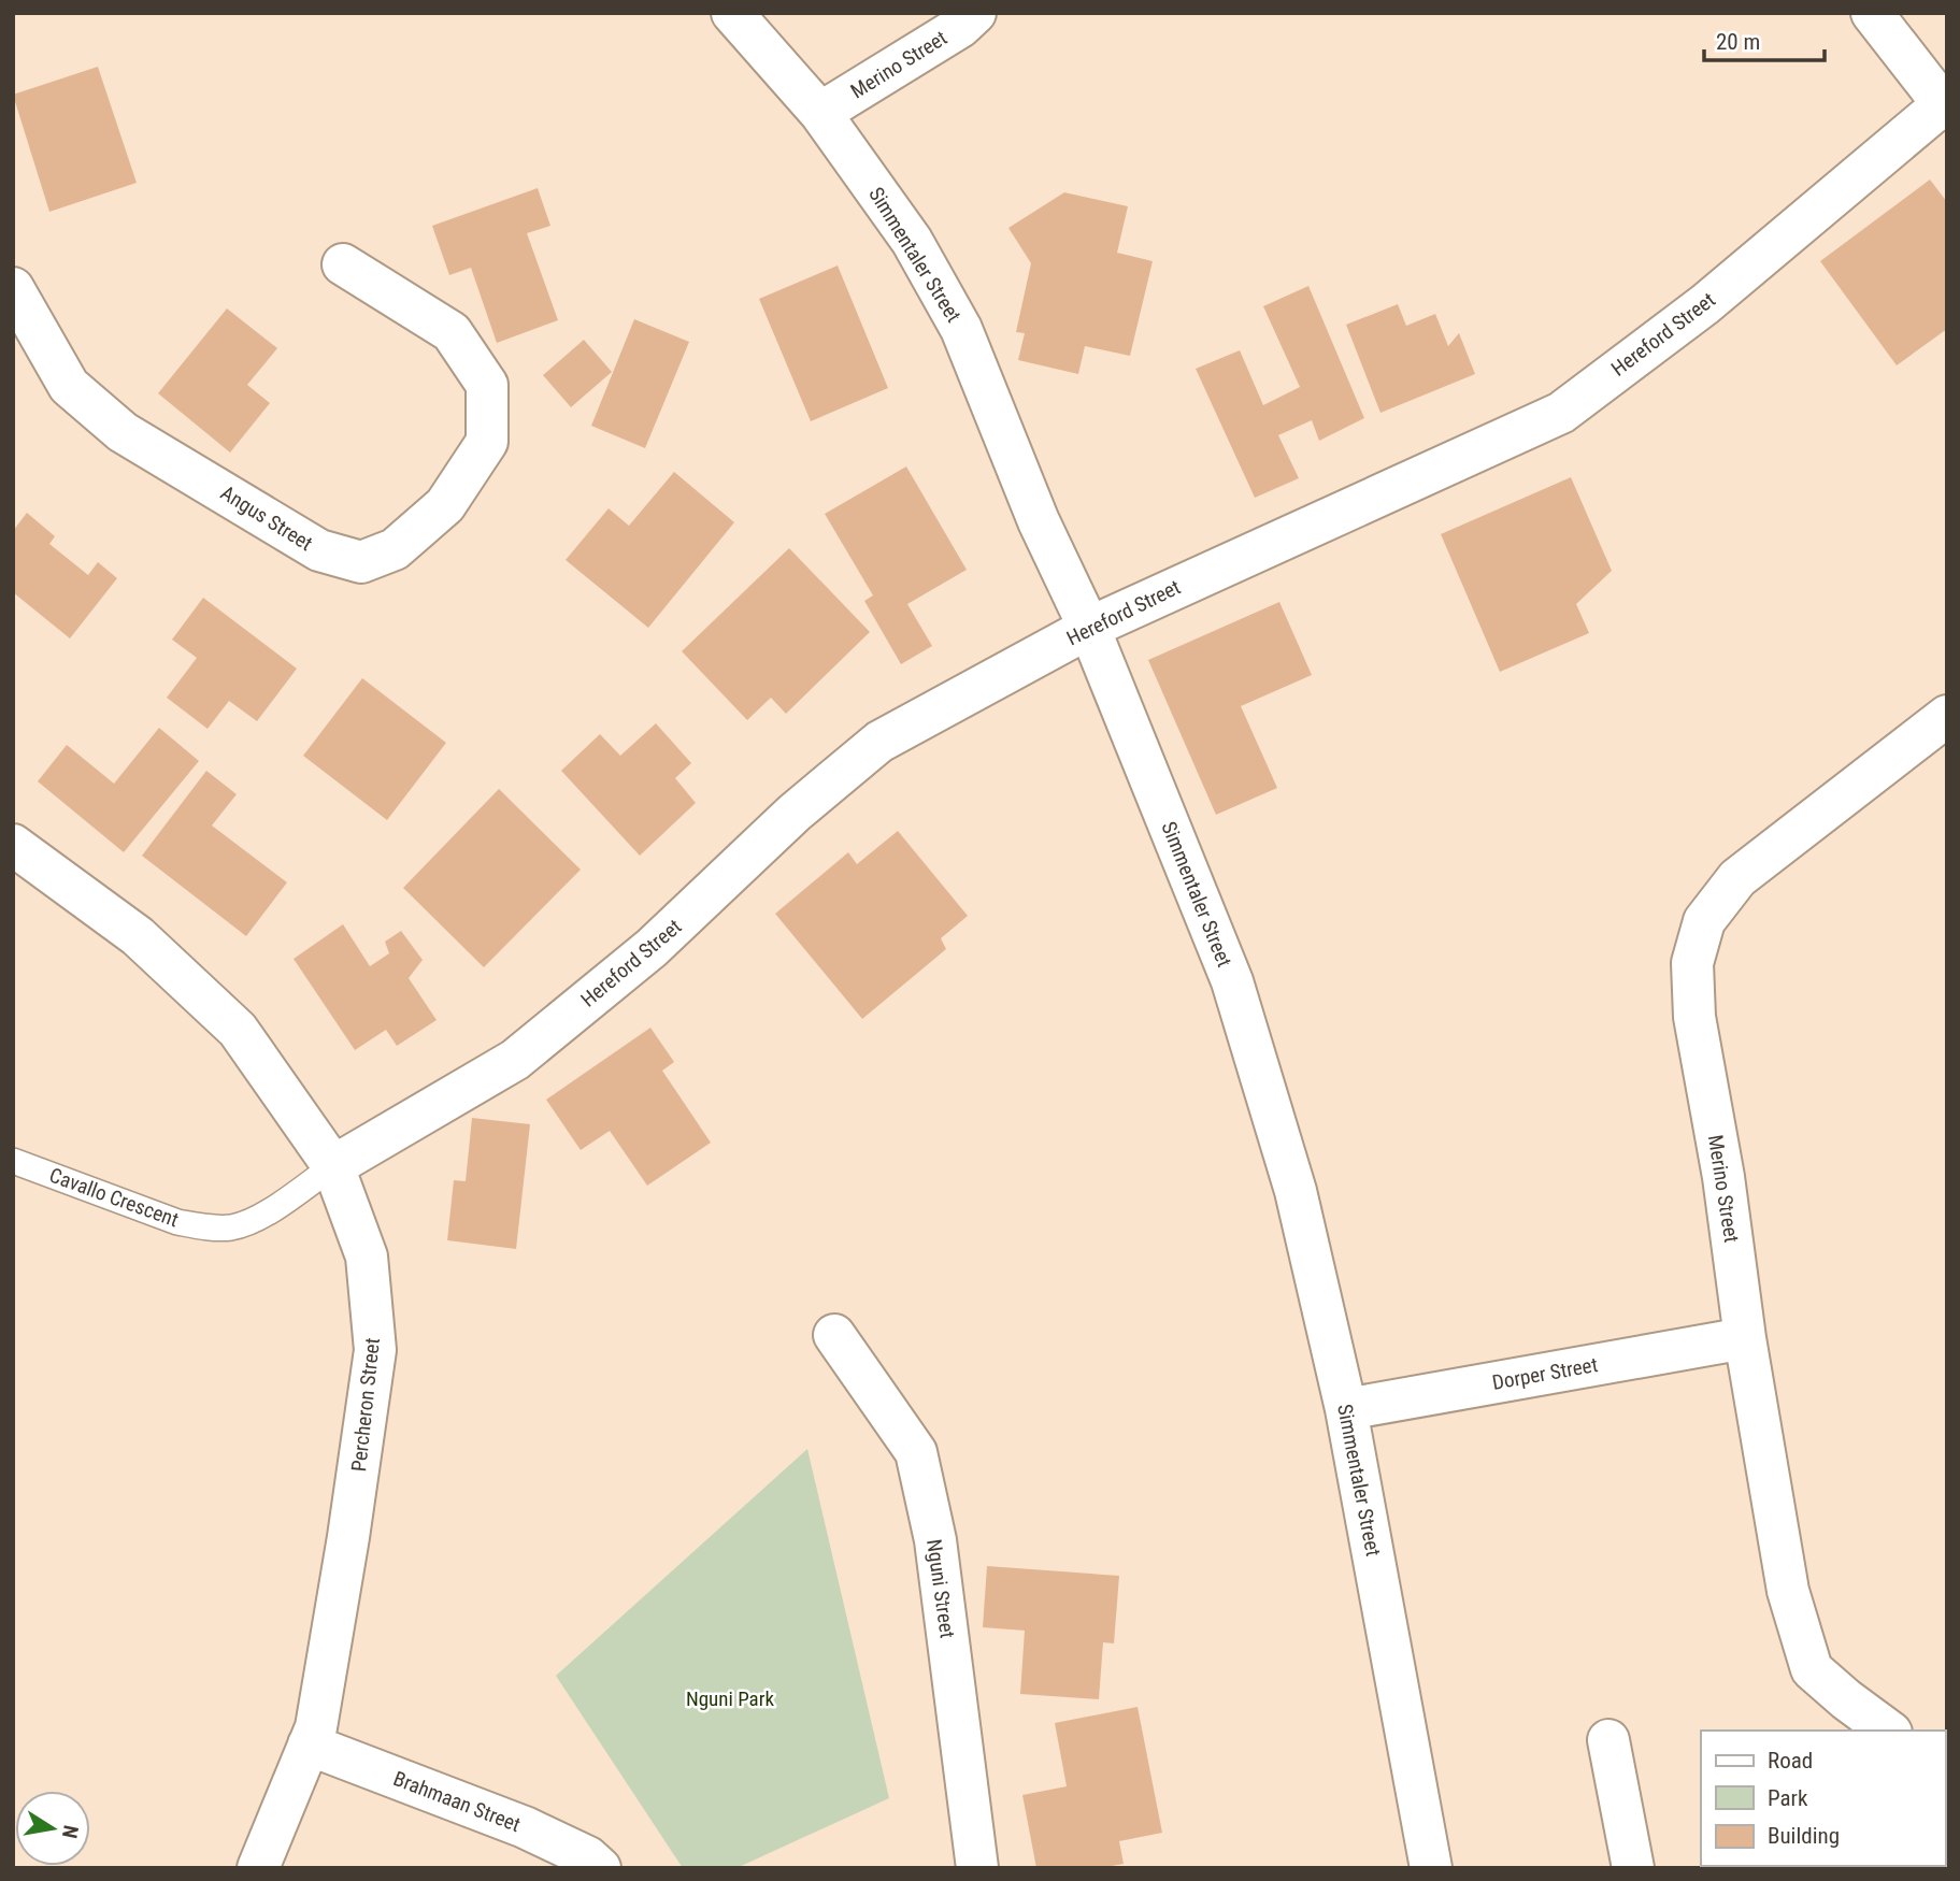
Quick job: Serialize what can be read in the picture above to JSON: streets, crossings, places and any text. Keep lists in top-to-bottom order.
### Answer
{
  "streets": {
    "street": [
      "Merino Street",
      "Simmentaler Street",
      "Hereford Street",
      "Angus Street",
      "Dorper Street",
      "Percheron Street",
      "Nguni Street",
      "Brahmaan Street"
    ],
    "lane": ["Cavallo Crescent"]
  },
  "crossings": [
    ["Merino Street", "Simmentaler Street"],
    ["Merino Street", "Dorper Street"],
    ["Simmentaler Street", "Hereford Street"],
    ["Simmentaler Street", "Dorper Street"],
    ["Hereford Street", "Cavallo Crescent"],
    ["Hereford Street", "Percheron Street"],
    ["Cavallo Crescent", "Percheron Street"],
    ["Percheron Street", "Brahmaan Street"]
  ],
  "parks": ["Nguni Park"],
  "legend": ["Road", "Park", "Building"],
  "scale_bar": "20 m",
  "north": "right"
}
